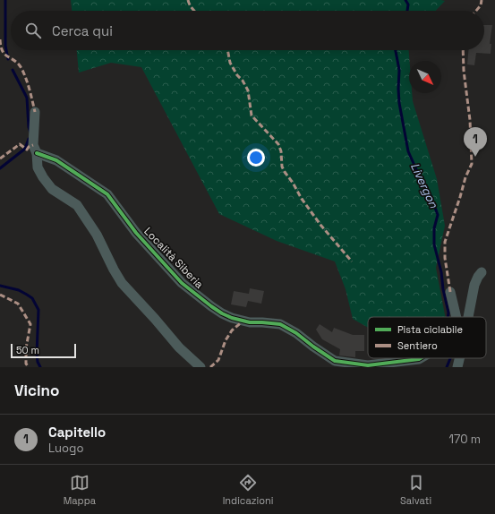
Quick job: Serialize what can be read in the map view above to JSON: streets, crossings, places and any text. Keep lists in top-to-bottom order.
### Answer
{
  "streets": {
    "street": ["Località Siberia"]
  },
  "water": ["Livergon"],
  "legend": ["Pista ciclabile", "Sentiero"],
  "scale_bar": "50 m",
  "north": "bottom right",
  "page": {
    "search": "Cerca qui",
    "pins": "1",
    "scale": "50 m",
    "heading": "Vicino",
    "list": [
      {
        "mark": "1",
        "name": "Capitello",
        "note": "Luogo",
        "value": "170 m"
      }
    ],
    "nav": ["Mappa", "Indicazioni", "Salvati"]
  }
}
